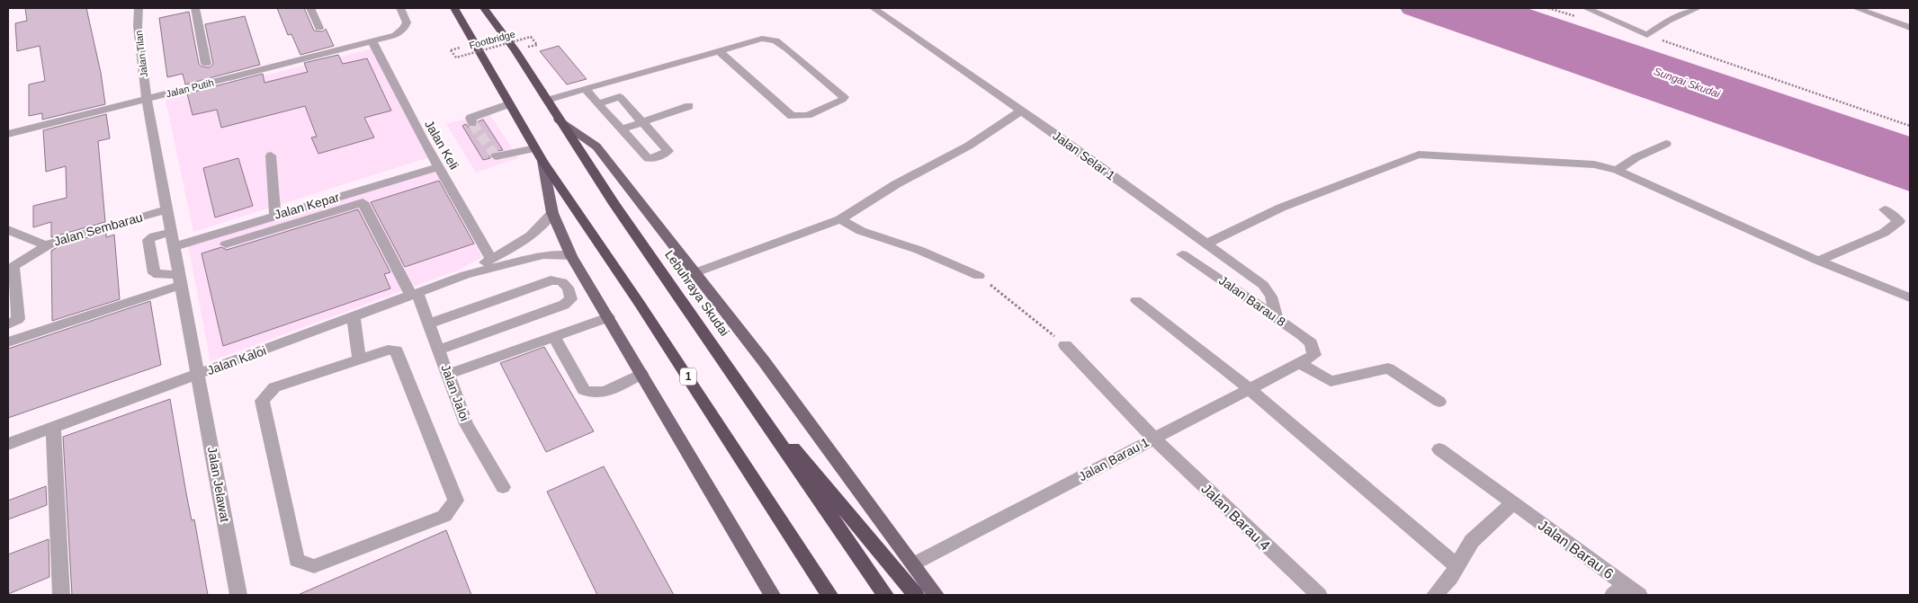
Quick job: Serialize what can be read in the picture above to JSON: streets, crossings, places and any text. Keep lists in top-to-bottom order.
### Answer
{
  "streets": {
    "highway": ["Lebuhraya Skudai", "1"],
    "street": [
      "Jalan Tilan",
      "Jalan Putih",
      "Jalan Keli",
      "Jalan Selar 1",
      "Jalan Kepar",
      "Jalan Sembarau",
      "Jalan Barau 8",
      "Jalan Kaloi",
      "Jalan Jaloi",
      "Jalan Barau 1",
      "Jalan Jelawat",
      "Jalan Barau 4",
      "Jalan Barau 6"
    ],
    "path": ["Footbridge"]
  },
  "crossings": [
    ["Jalan Tilan", "Jalan Putih"],
    ["Jalan Tilan", "Jalan Sembarau"],
    ["Jalan Tilan", "Jalan Jelawat"],
    ["Jalan Putih", "Jalan Keli"],
    ["Jalan Keli", "Jalan Kepar"],
    ["Jalan Keli", "Jalan Kaloi"],
    ["Jalan Selar 1", "Jalan Barau 8"],
    ["Jalan Kepar", "Jalan Jelawat"],
    ["Jalan Barau 8", "Jalan Barau 1"],
    ["Jalan Kaloi", "Jalan Jaloi"],
    ["Jalan Kaloi", "Jalan Jelawat"],
    ["Jalan Barau 1", "Jalan Barau 4"]
  ],
  "water": ["Sungai Skudai"]
}
